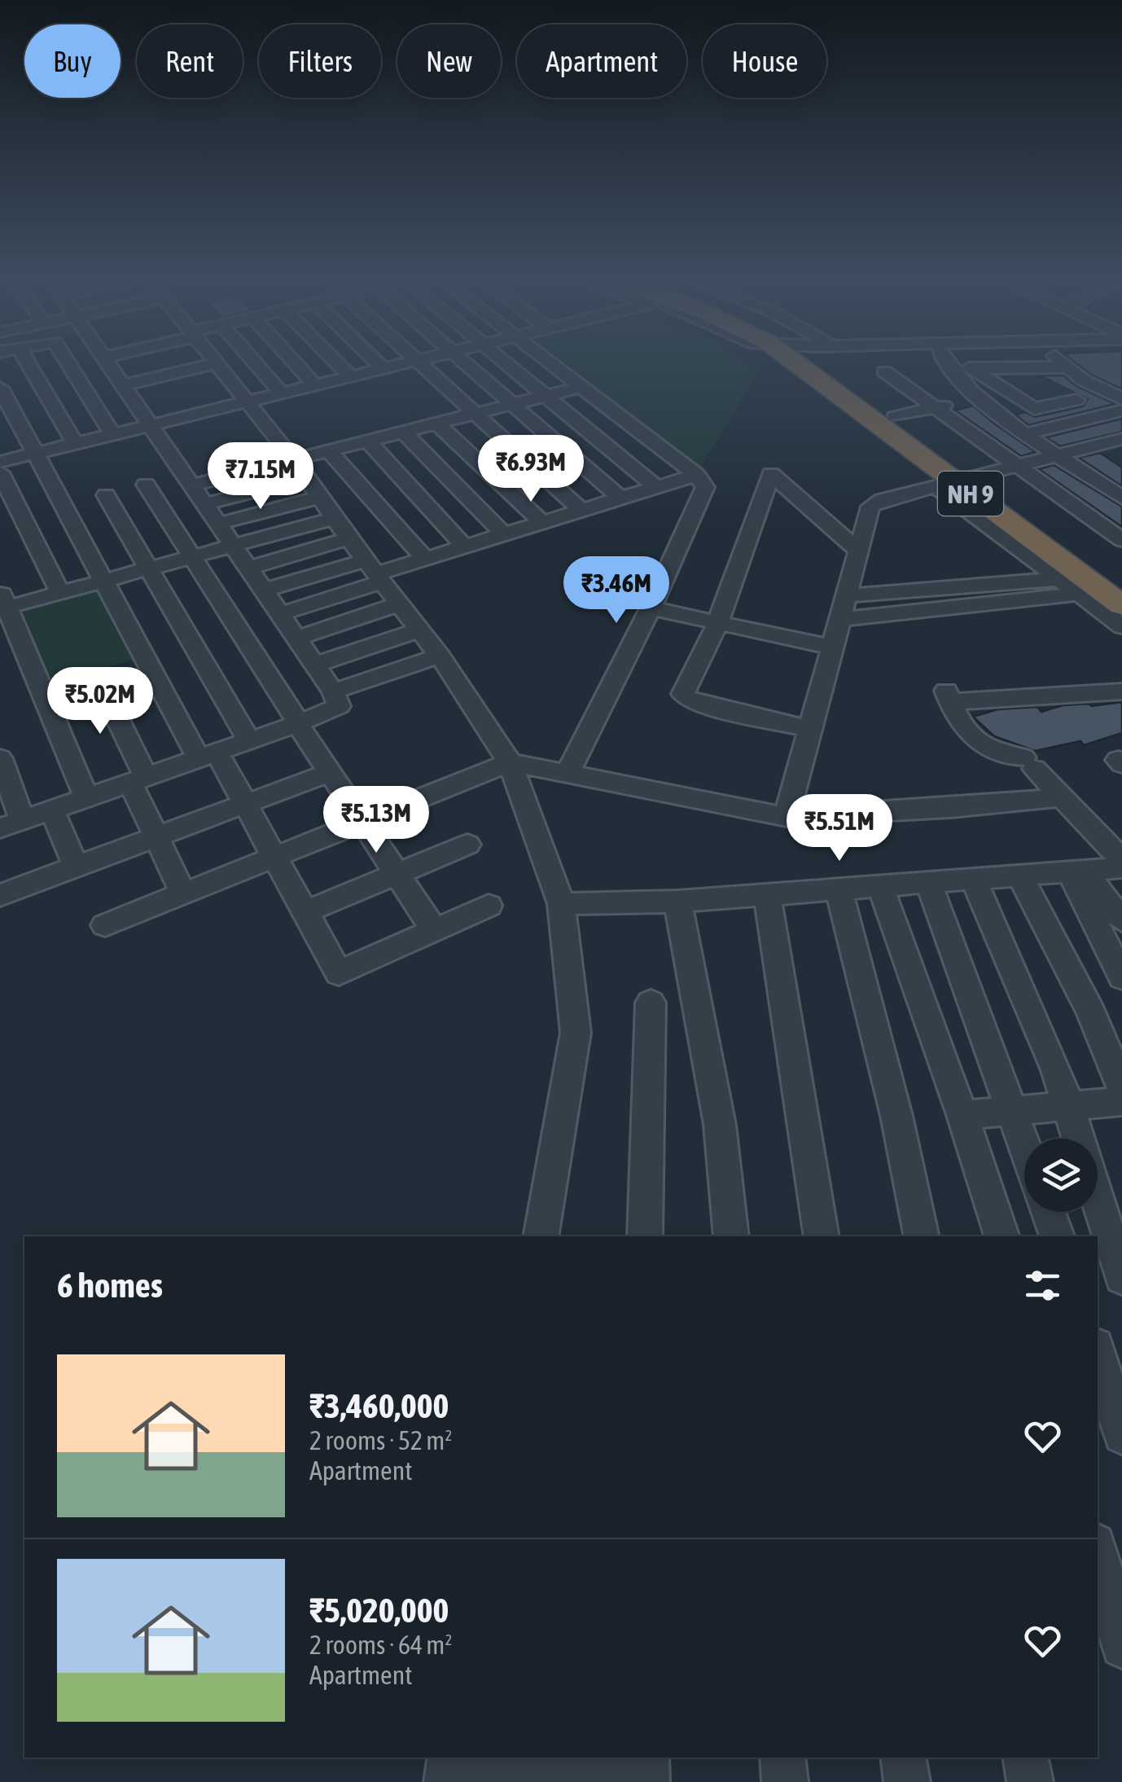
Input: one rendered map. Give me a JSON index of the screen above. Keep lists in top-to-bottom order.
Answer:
{
  "streets": {
    "highway": ["NH 9"]
  },
  "page": {
    "chip": [
      "Buy",
      "Rent",
      "Filters",
      "New",
      "Apartment",
      "House"
    ],
    "price": [
      "₹6.93M",
      "₹7.15M",
      "₹3.46M",
      "₹5.02M",
      "₹5.13M",
      "₹5.51M"
    ],
    "heading": "6 homes",
    "list": [
      {
        "name": "₹3,460,000",
        "note": "2 rooms · 52 m² · Apartment"
      },
      {
        "name": "₹5,020,000",
        "note": "2 rooms · 64 m² · Apartment"
      }
    ]
  }
}
